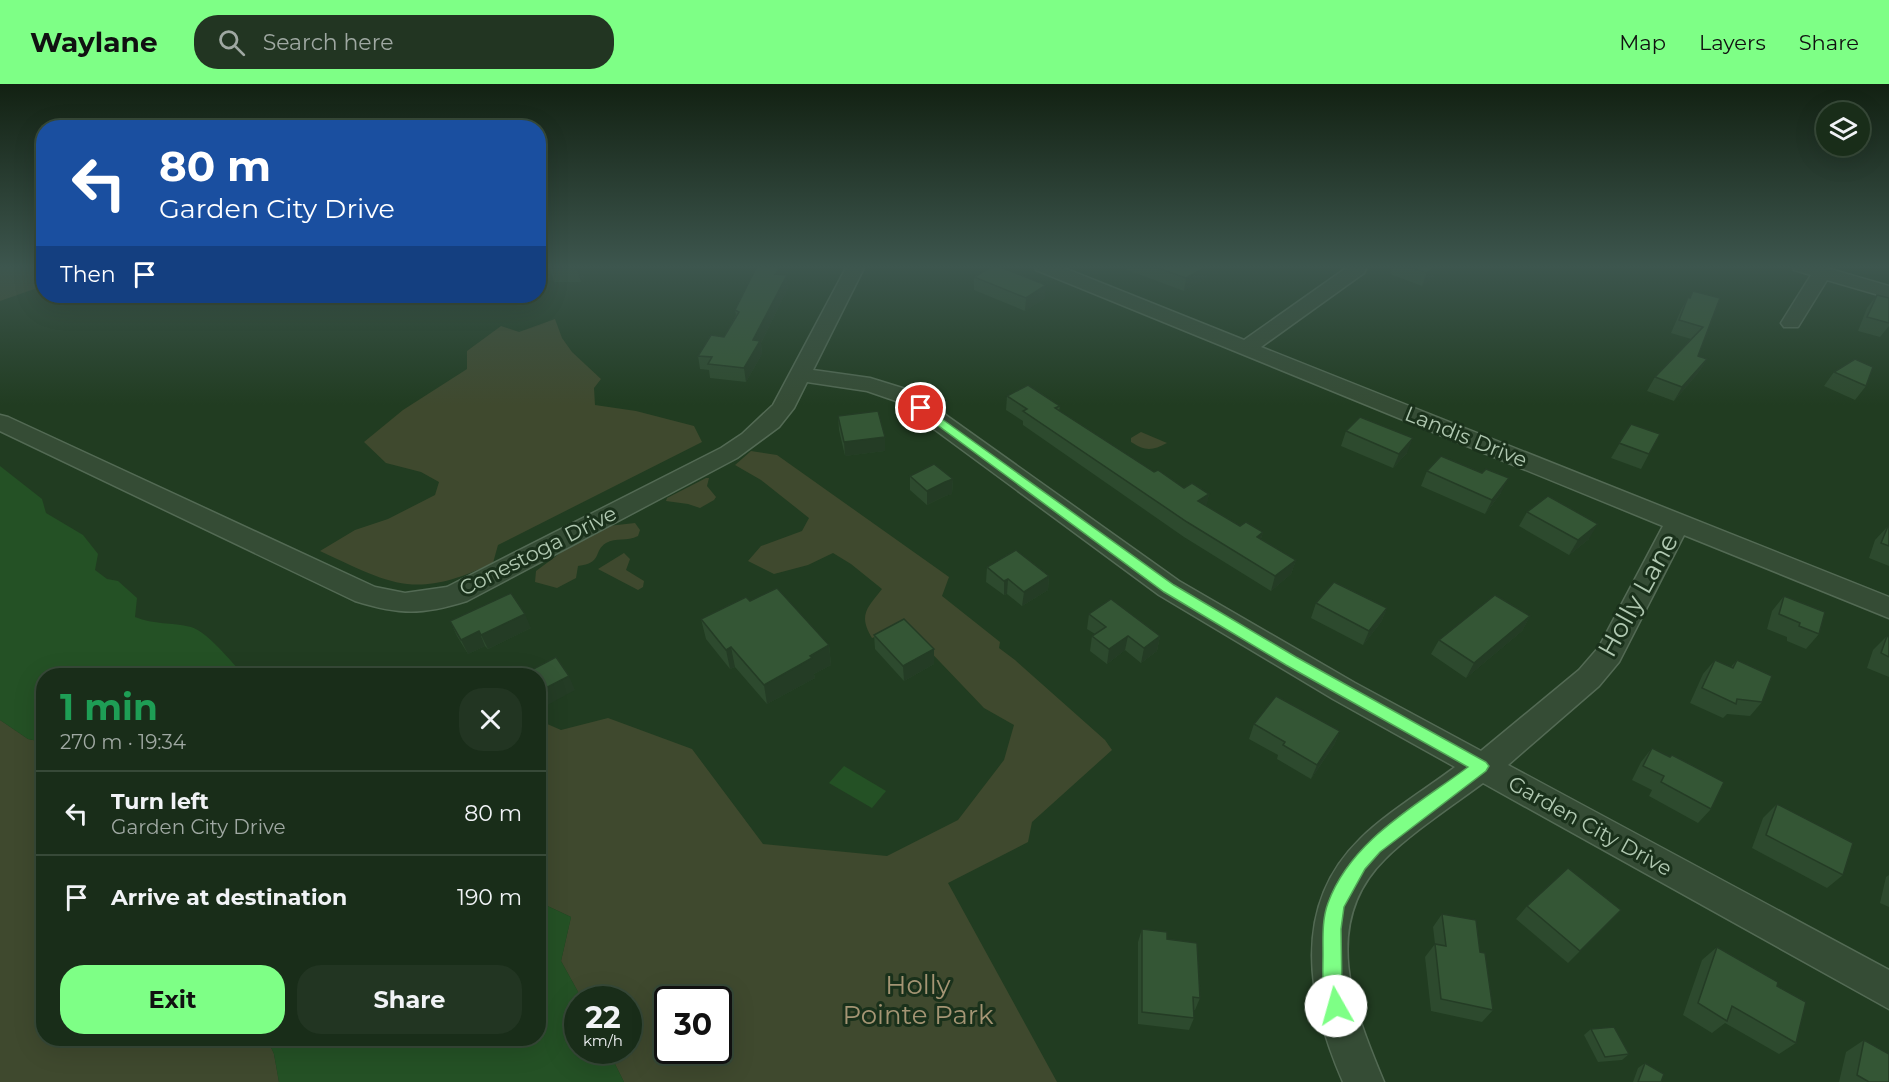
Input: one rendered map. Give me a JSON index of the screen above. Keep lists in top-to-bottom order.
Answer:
{
  "streets": {
    "street": [
      "Landis Drive",
      "Conestoga Drive",
      "Holly Lane",
      "Garden City Drive"
    ]
  },
  "crossings": [
    ["Landis Drive", "Holly Lane"],
    ["Conestoga Drive", "Garden City Drive"],
    ["Holly Lane", "Garden City Drive"]
  ],
  "parks": ["Holly Pointe Park"],
  "page": {
    "header": "Waylane",
    "search": "Search here",
    "nav": ["Map", "Layers", "Share"],
    "turn": ["80 m", "Garden City Drive"],
    "then": "Then",
    "heading": ["1 min", "270 m · 19:34"],
    "list": [
      {
        "name": "Turn left",
        "note": "Garden City Drive",
        "value": "80 m"
      },
      {
        "name": "Arrive at destination",
        "value": "190 m"
      }
    ],
    "buttons": ["Exit", "Share"],
    "speed": "22 km/h",
    "limit": "30"
  }
}
